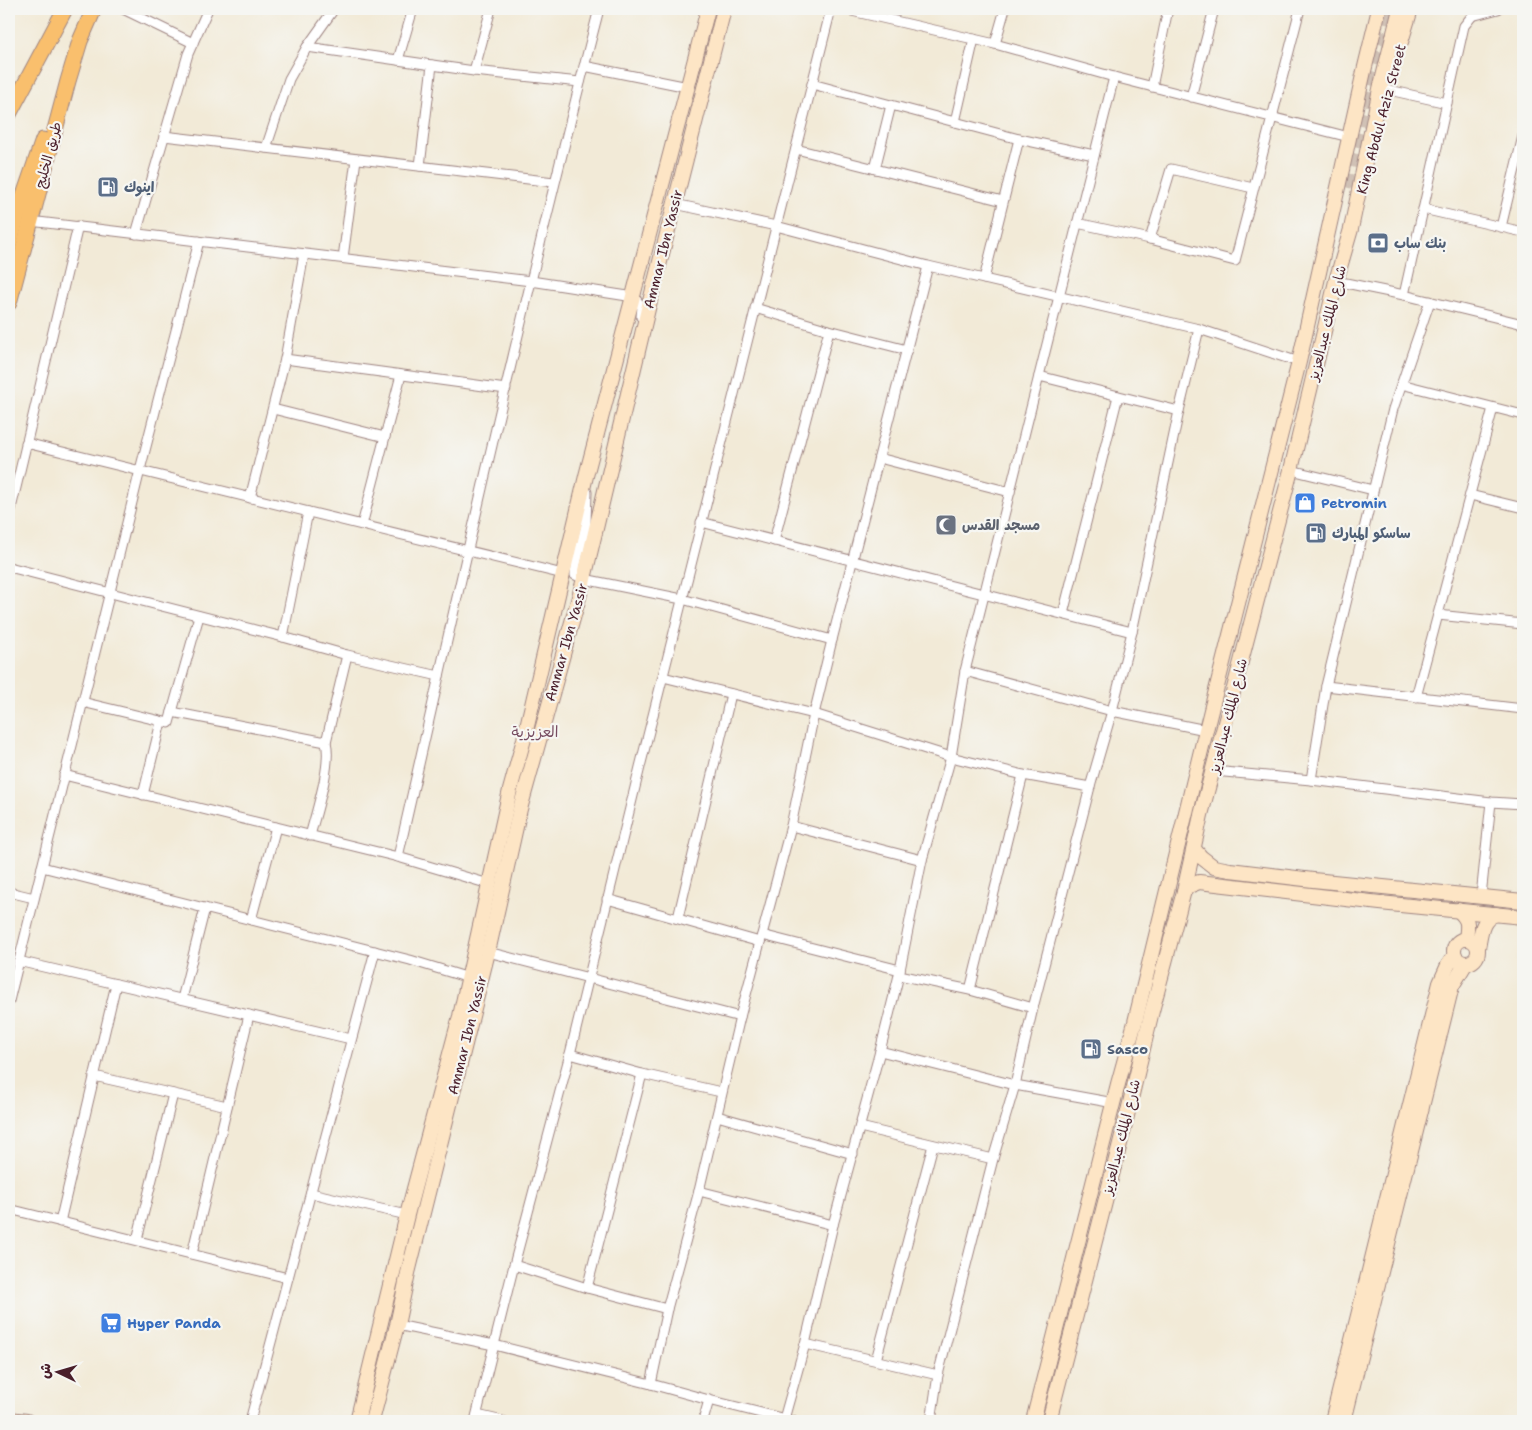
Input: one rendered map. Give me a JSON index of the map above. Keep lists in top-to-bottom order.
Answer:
{
  "streets": {
    "main road": ["طريق الخليج"],
    "street": ["King Abdul Aziz Street", "Ammar Ibn Yassir", "شارع الملك عبدالعزيز"]
  },
  "crossings": [
    ["King Abdul Aziz Street", "شارع الملك عبدالعزيز"]
  ],
  "districts": ["العزيزية"],
  "places": {
    "fuel station": ["اينوك", "ساسكو المبارك", "Sasco"],
    "bank": ["بنك ساب"],
    "shop": ["Petromin"],
    "mosque": ["مسجد القدس"],
    "supermarket": ["Hyper Panda"]
  },
  "north": "left"
}
